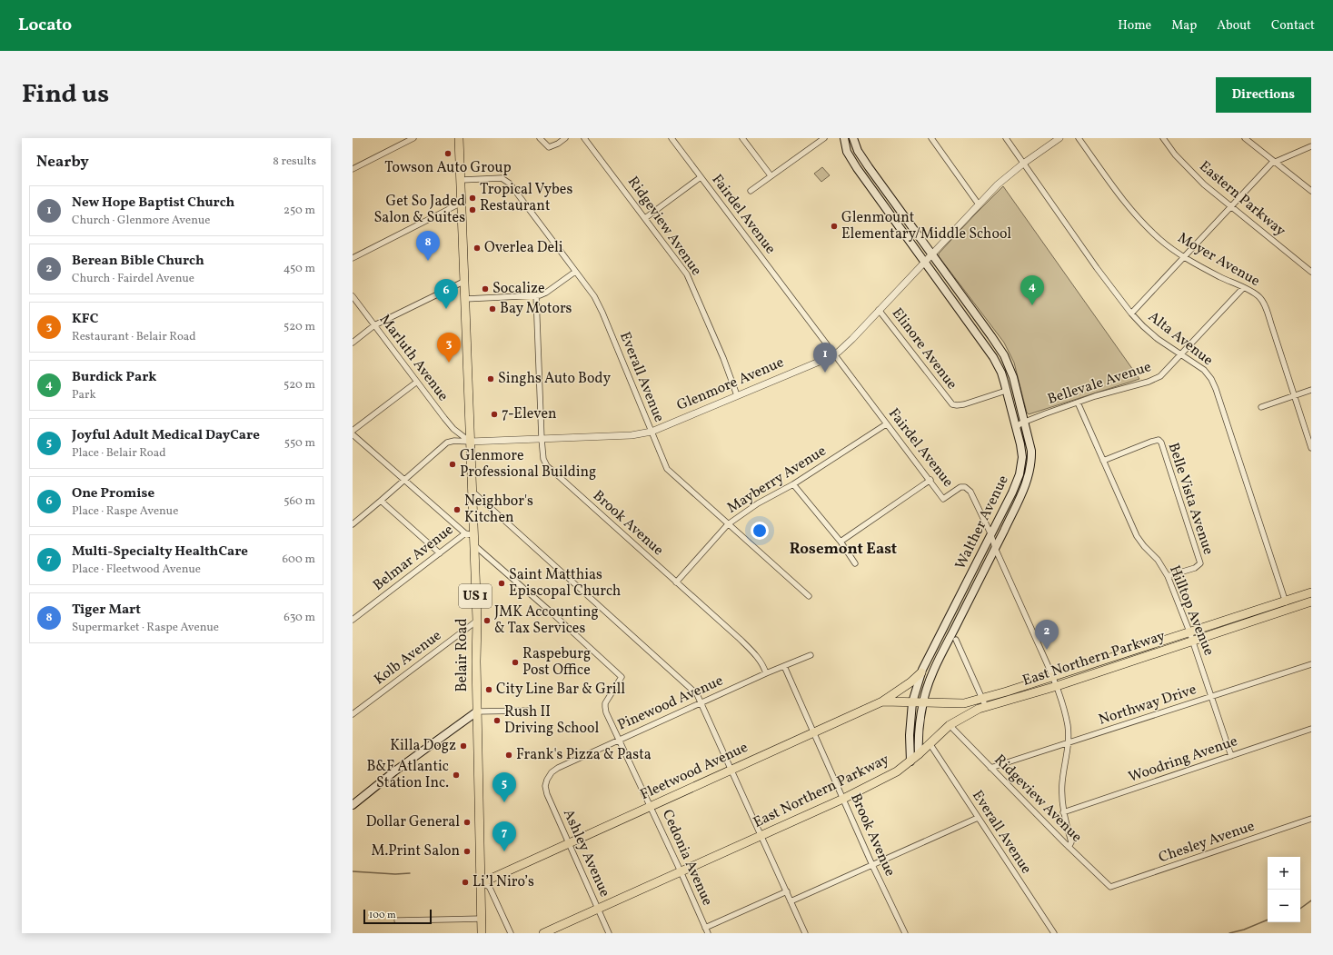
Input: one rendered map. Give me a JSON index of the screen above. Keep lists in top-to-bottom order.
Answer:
{
  "streets": {
    "main road": [
      "Walther Avenue",
      "US 1",
      "Belair Road",
      "East Northern Parkway",
      "Fleetwood Avenue"
    ],
    "street": [
      "Eastern Parkway",
      "Fairdel Avenue",
      "Ridgeview Avenue",
      "Moyer Avenue",
      "Alta Avenue",
      "Elinore Avenue",
      "Marluth Avenue",
      "Everall Avenue",
      "Bellevale Avenue",
      "Glenmore Avenue",
      "Mayberry Avenue",
      "Belle Vista Avenue",
      "Brook Avenue",
      "Belmar Avenue",
      "Hilltop Avenue",
      "Kolb Avenue",
      "Pinewood Avenue",
      "Northway Drive",
      "Woodring Avenue",
      "Chesley Avenue",
      "Ashley Avenue",
      "Cedonia Avenue"
    ]
  },
  "crossings": [
    ["Fairdel Avenue", "Ridgeview Avenue"],
    ["Fairdel Avenue", "Glenmore Avenue"],
    ["Fairdel Avenue", "Mayberry Avenue"],
    ["Fairdel Avenue", "Walther Avenue"],
    ["Fairdel Avenue", "East Northern Parkway"],
    ["Fairdel Avenue", "Northway Drive"],
    ["Fairdel Avenue", "Woodring Avenue"],
    ["Ridgeview Avenue", "Glenmore Avenue"],
    ["Ridgeview Avenue", "East Northern Parkway"],
    ["Ridgeview Avenue", "Northway Drive"],
    ["Ridgeview Avenue", "Chesley Avenue"],
    ["Moyer Avenue", "Bellevale Avenue"],
    ["Alta Avenue", "Bellevale Avenue"],
    ["Alta Avenue", "Glenmore Avenue"],
    ["Alta Avenue", "East Northern Parkway"],
    ["Elinore Avenue", "Glenmore Avenue"],
    ["Elinore Avenue", "Walther Avenue"],
    ["Marluth Avenue", "Glenmore Avenue"],
    ["Marluth Avenue", "Belair Road"],
    ["Everall Avenue", "Glenmore Avenue"],
    ["Everall Avenue", "Mayberry Avenue"],
    ["Everall Avenue", "Belair Road"],
    ["Everall Avenue", "East Northern Parkway"],
    ["Bellevale Avenue", "Walther Avenue"],
    ["Bellevale Avenue", "Hilltop Avenue"],
    ["Glenmore Avenue", "Walther Avenue"],
    ["Glenmore Avenue", "Brook Avenue"],
    ["Glenmore Avenue", "Belair Road"],
    ["Mayberry Avenue", "Brook Avenue"],
    ["Belle Vista Avenue", "Hilltop Avenue"],
    ["Walther Avenue", "East Northern Parkway"],
    ["Walther Avenue", "Fleetwood Avenue"],
    ["Brook Avenue", "East Northern Parkway"],
    ["Brook Avenue", "Pinewood Avenue"],
    ["Brook Avenue", "Fleetwood Avenue"],
    ["Belmar Avenue", "Belair Road"],
    ["Hilltop Avenue", "East Northern Parkway"],
    ["Hilltop Avenue", "Northway Drive"],
    ["Hilltop Avenue", "Woodring Avenue"],
    ["Belair Road", "Kolb Avenue"],
    ["Belair Road", "Fleetwood Avenue"],
    ["Belair Road", "Cedonia Avenue"],
    ["East Northern Parkway", "Fleetwood Avenue"],
    ["East Northern Parkway", "Ashley Avenue"],
    ["East Northern Parkway", "Cedonia Avenue"],
    ["Pinewood Avenue", "Ashley Avenue"],
    ["Pinewood Avenue", "Cedonia Avenue"],
    ["Fleetwood Avenue", "Ashley Avenue"],
    ["Fleetwood Avenue", "Cedonia Avenue"]
  ],
  "districts": ["Rosemont East"],
  "places": [
    "Towson Auto Group",
    "Tropical Vybes Restaurant",
    "Get So Jaded Salon & Suites",
    "Glenmount Elementary/Middle School",
    "Overlea Deli",
    "Socalize",
    "Bay Motors",
    "Singhs Auto Body",
    "7-Eleven",
    "Glenmore Professional Building",
    "Neighbor's Kitchen",
    "Saint Matthias Episcopal Church",
    "JMK Accounting & Tax Services",
    "Raspeburg Post Office",
    "City Line Bar & Grill",
    "Rush II Driving School",
    "Killa Dogz",
    "Frank's Pizza & Pasta",
    "B&F Atlantic Station Inc.",
    "Dollar General",
    "M.Print Salon",
    "Li’l Niro’s"
  ],
  "scale_bar": "100 m",
  "page": {
    "header": "Locato",
    "nav": [
      "Home",
      "Map",
      "About",
      "Contact"
    ],
    "title": "Find us",
    "buttons": "Directions",
    "heading": ["Nearby", "8 results"],
    "list": [
      {
        "mark": "1",
        "name": "New Hope Baptist Church",
        "note": "Church · Glenmore Avenue",
        "value": "250 m"
      },
      {
        "mark": "2",
        "name": "Berean Bible Church",
        "note": "Church · Fairdel Avenue",
        "value": "450 m"
      },
      {
        "mark": "3",
        "name": "KFC",
        "note": "Restaurant · Belair Road",
        "value": "520 m"
      },
      {
        "mark": "4",
        "name": "Burdick Park",
        "note": "Park",
        "value": "520 m"
      },
      {
        "mark": "5",
        "name": "Joyful Adult Medical DayCare",
        "note": "Place · Belair Road",
        "value": "550 m"
      },
      {
        "mark": "6",
        "name": "One Promise",
        "note": "Place · Raspe Avenue",
        "value": "560 m"
      },
      {
        "mark": "7",
        "name": "Multi-Specialty HealthCare",
        "note": "Place · Fleetwood Avenue",
        "value": "600 m"
      },
      {
        "mark": "8",
        "name": "Tiger Mart",
        "note": "Supermarket · Raspe Avenue",
        "value": "630 m"
      }
    ],
    "pins": [
      "8",
      "4",
      "6",
      "3",
      "1",
      "2",
      "5",
      "7"
    ],
    "map_buttons": ["+", "−"],
    "scale": "100 m"
  }
}
